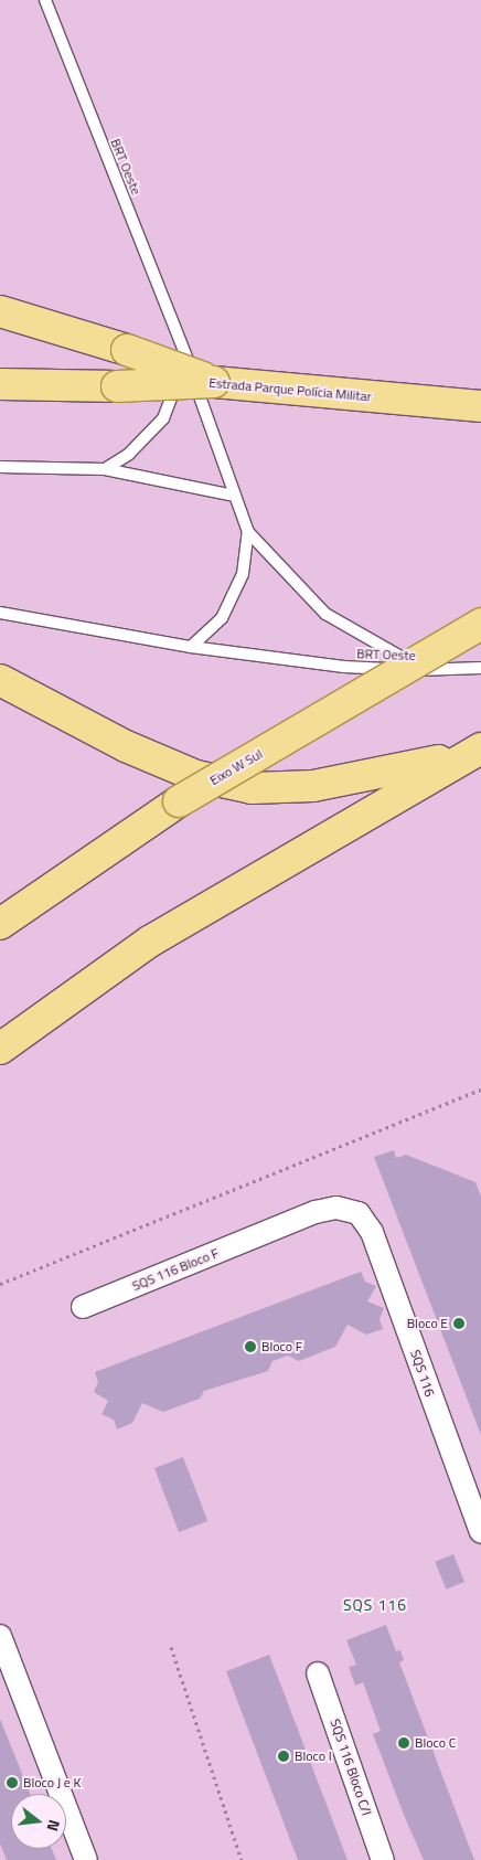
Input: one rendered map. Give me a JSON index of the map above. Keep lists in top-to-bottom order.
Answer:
{
  "streets": {
    "main road": ["Estrada Parque Polícia Militar", "Eixo W Sul"],
    "street": ["SQS 116 Bloco F", "SQS 116", "SQS 116 Bloco C/I"],
    "lane": ["BRT Oeste"]
  },
  "crossings": [
    ["SQS 116 Bloco F", "SQS 116"]
  ],
  "districts": ["SQS 116"],
  "places": [
    "Bloco E",
    "Bloco F",
    "Bloco C",
    "Bloco I",
    "Bloco J e K"
  ],
  "north": "right"
}
